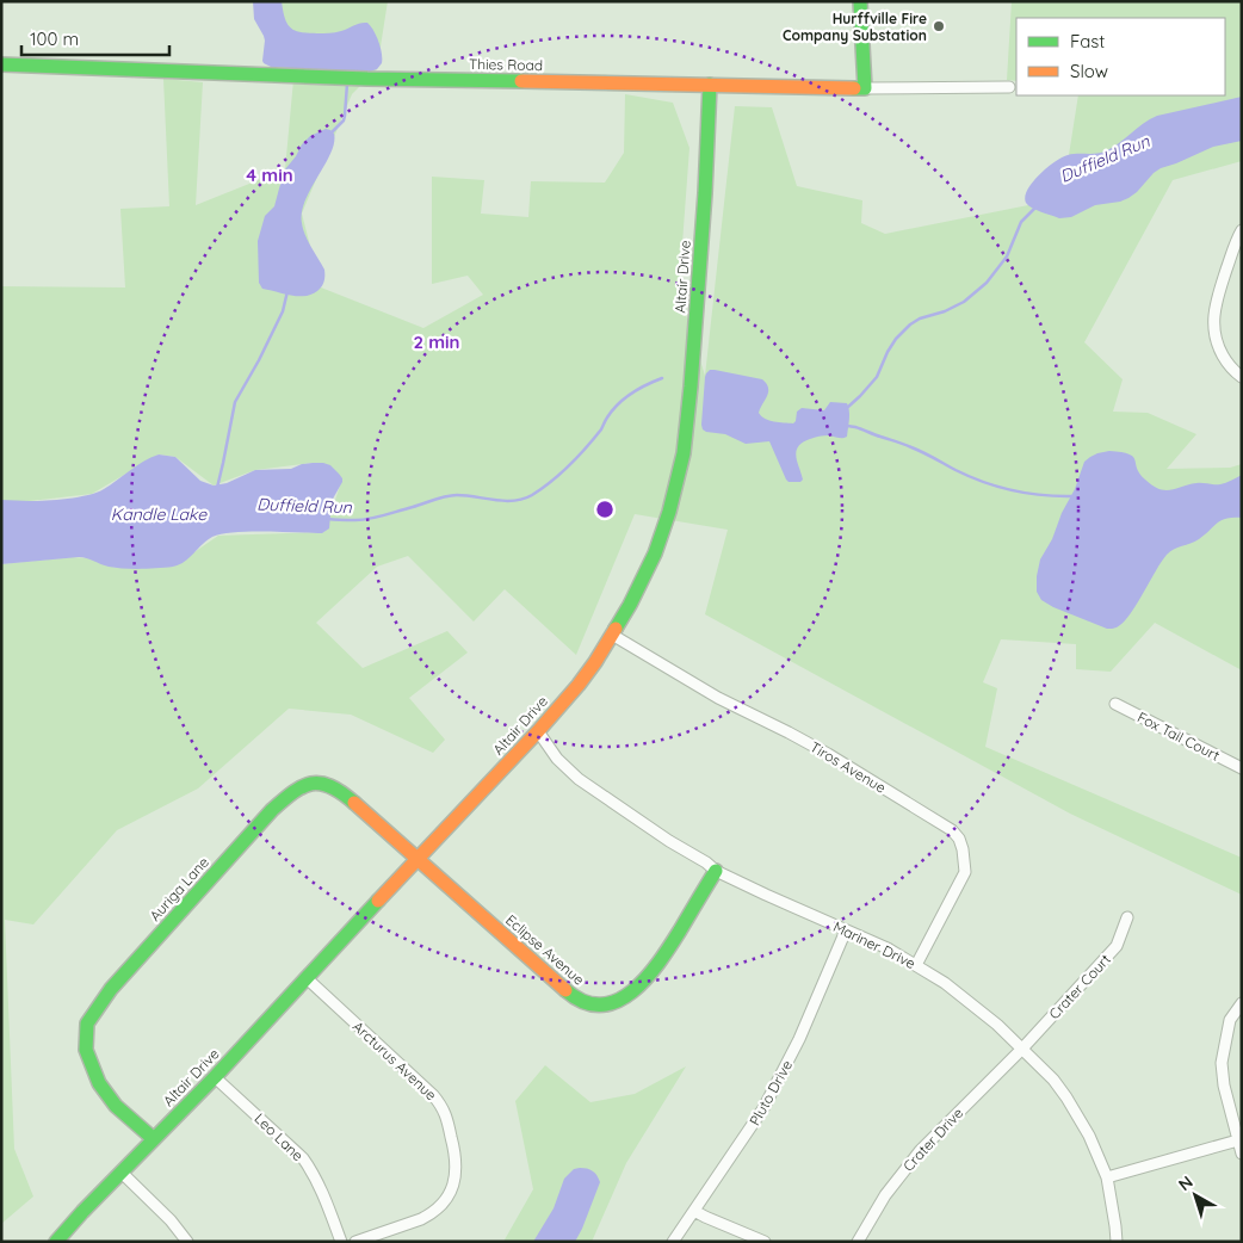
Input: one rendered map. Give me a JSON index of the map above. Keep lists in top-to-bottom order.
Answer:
{
  "streets": {
    "street": [
      "Thies Road",
      "Altair Drive",
      "Fox Tail Court",
      "Tiros Avenue",
      "Auriga Lane",
      "Mariner Drive",
      "Eclipse Avenue",
      "Crater Court",
      "Arcturus Avenue",
      "Pluto Drive",
      "Leo Lane",
      "Crater Drive"
    ]
  },
  "crossings": [
    ["Thies Road", "Altair Drive"],
    ["Altair Drive", "Tiros Avenue"],
    ["Altair Drive", "Auriga Lane"],
    ["Altair Drive", "Mariner Drive"],
    ["Altair Drive", "Eclipse Avenue"],
    ["Altair Drive", "Arcturus Avenue"],
    ["Altair Drive", "Leo Lane"],
    ["Tiros Avenue", "Mariner Drive"],
    ["Auriga Lane", "Eclipse Avenue"],
    ["Mariner Drive", "Eclipse Avenue"],
    ["Mariner Drive", "Crater Court"],
    ["Mariner Drive", "Pluto Drive"],
    ["Mariner Drive", "Crater Drive"],
    ["Crater Court", "Crater Drive"]
  ],
  "water": ["Duffield Run", "Kandle Lake"],
  "places": ["Hurffville Fire Company Substation"],
  "legend": ["Fast", "Slow"],
  "scale_bar": "100 m",
  "north": "top left",
  "rings": ["4 min", "2 min"]
}
